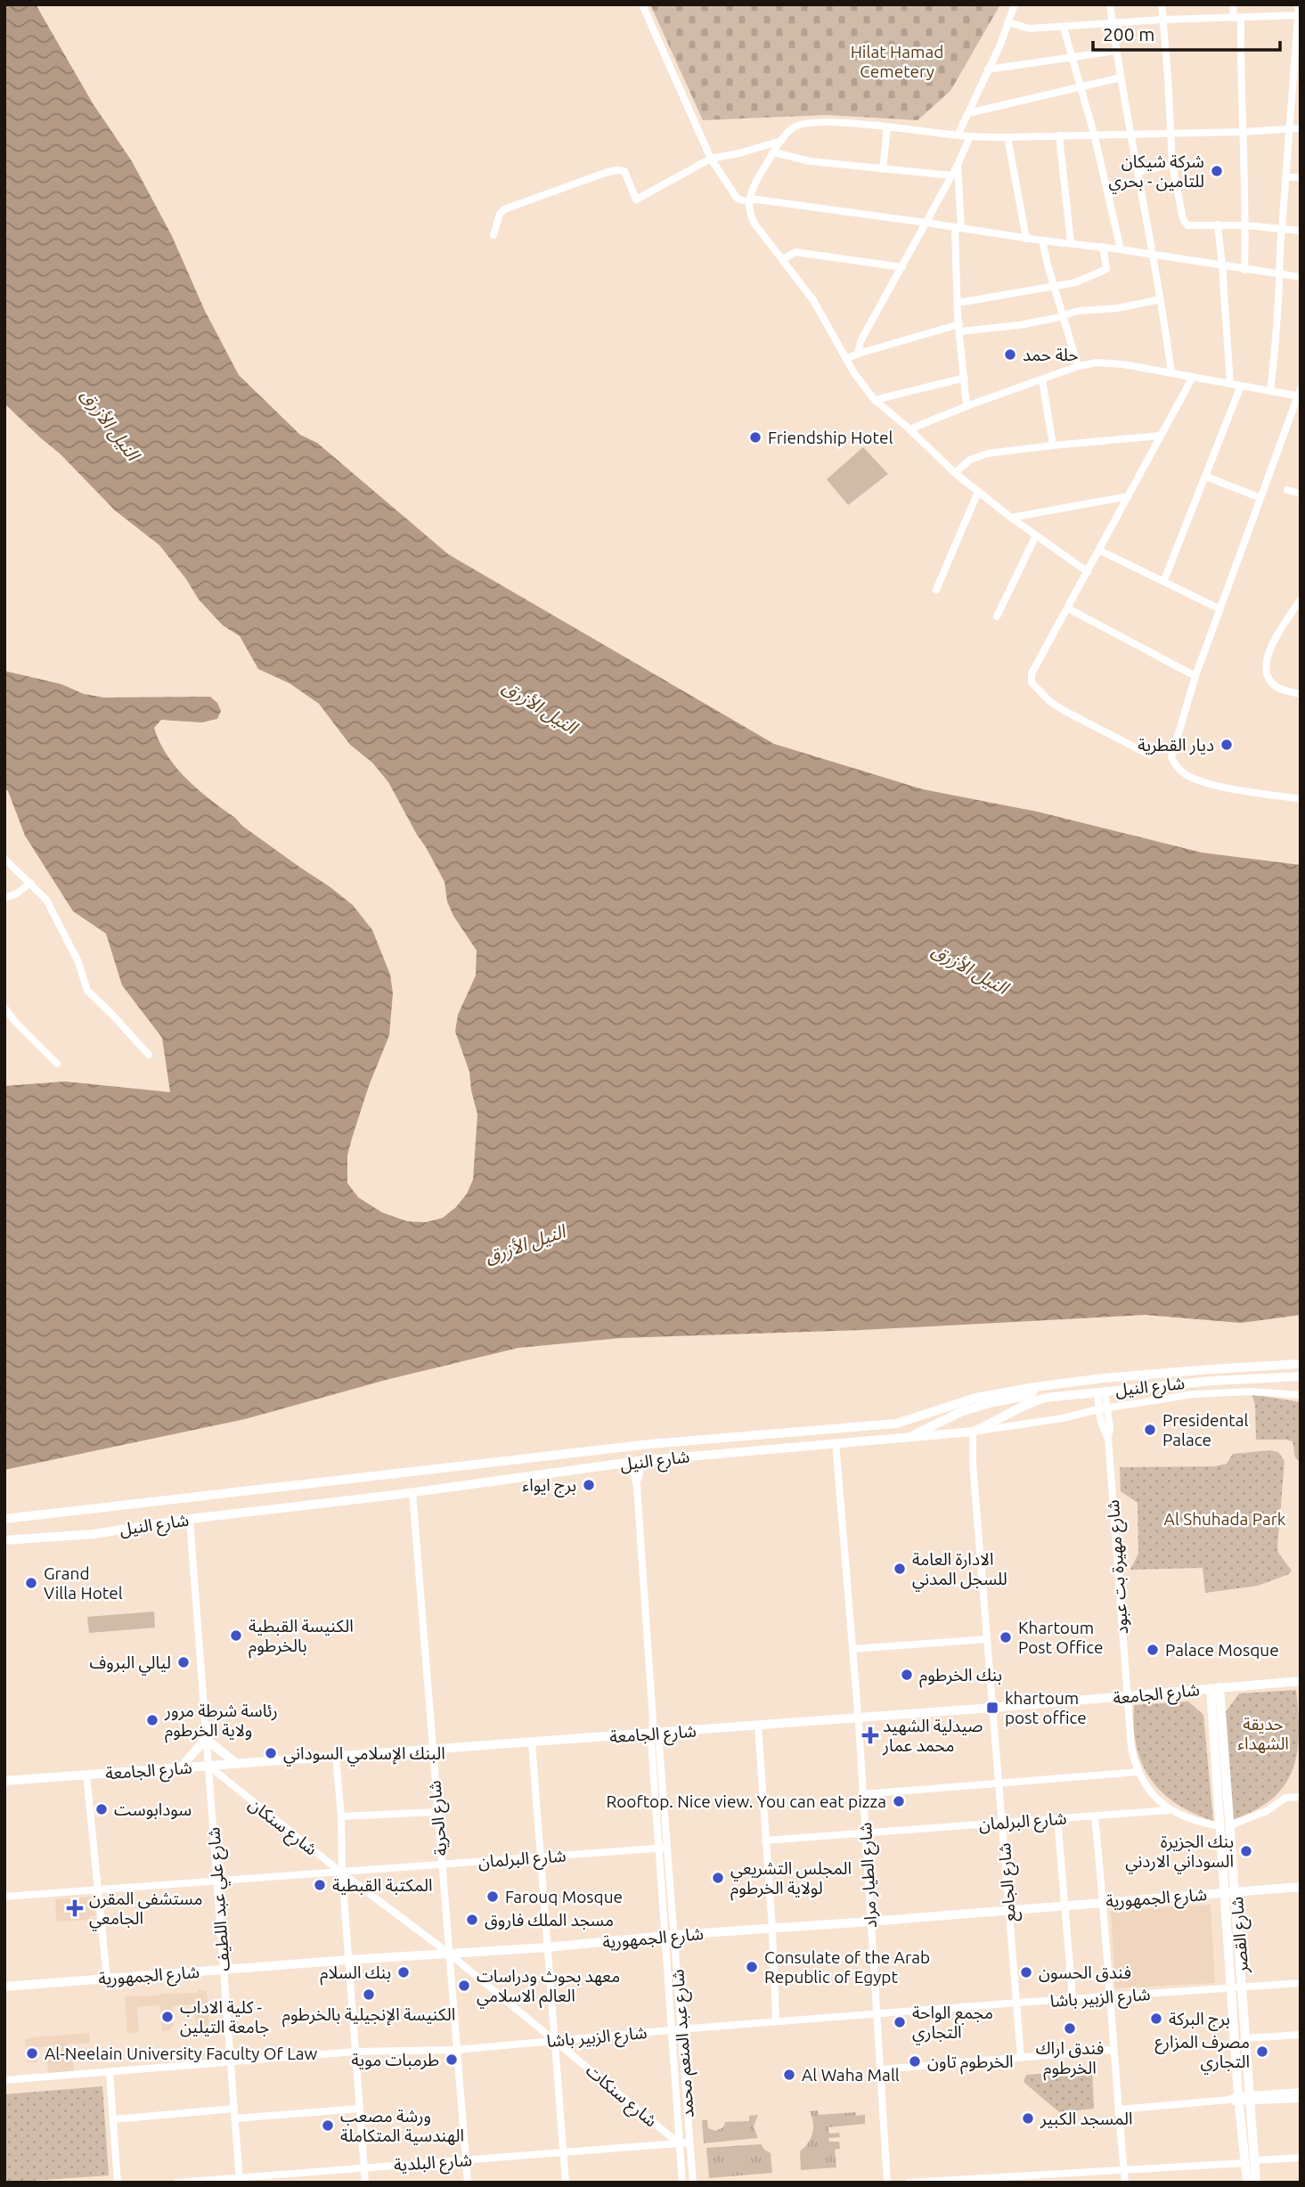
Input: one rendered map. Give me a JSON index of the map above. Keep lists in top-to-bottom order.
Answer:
{
  "streets": {
    "main road": [
      "شارع النيل",
      "شارع الجامعة",
      "شارع الجمهورية",
      "شارع القصر"
    ],
    "street": [
      "شارع مهيرة بت عبود",
      "شارع الحرية",
      "شارع البرلمان",
      "شارع سنكان",
      "شارع الطيار مراد",
      "شارع الجامع",
      "شارع علي عبد اللطيف",
      "شارع الزبير باشا",
      "شارع عبد المنعم محمد",
      "شارع سنكات",
      "شارع البلدية"
    ]
  },
  "crossings": [
    ["شارع النيل", "شارع الحرية"],
    ["شارع النيل", "شارع الطيار مراد"],
    ["شارع النيل", "شارع الجامع"],
    ["شارع النيل", "شارع علي عبد اللطيف"],
    ["شارع النيل", "شارع عبد المنعم محمد"],
    ["شارع مهيرة بت عبود", "شارع الجامعة"],
    ["شارع الجامعة", "شارع الحرية"],
    ["شارع الجامعة", "شارع سنكان"],
    ["شارع الجامعة", "شارع الطيار مراد"],
    ["شارع الجامعة", "شارع الجامع"],
    ["شارع الجامعة", "شارع علي عبد اللطيف"],
    ["شارع الجامعة", "شارع القصر"],
    ["شارع الجامعة", "شارع عبد المنعم محمد"],
    ["شارع الحرية", "شارع البرلمان"],
    ["شارع الحرية", "شارع سنكان"],
    ["شارع الحرية", "شارع الجمهورية"],
    ["شارع الحرية", "شارع الزبير باشا"],
    ["شارع الحرية", "شارع سنكات"],
    ["شارع الحرية", "شارع البلدية"],
    ["شارع البرلمان", "شارع سنكان"],
    ["شارع البرلمان", "شارع الطيار مراد"],
    ["شارع البرلمان", "شارع الجامع"],
    ["شارع البرلمان", "شارع علي عبد اللطيف"],
    ["شارع البرلمان", "شارع عبد المنعم محمد"],
    ["شارع سنكان", "شارع الجمهورية"],
    ["شارع سنكان", "شارع علي عبد اللطيف"],
    ["شارع سنكان", "شارع سنكات"],
    ["شارع الطيار مراد", "شارع الجمهورية"],
    ["شارع الطيار مراد", "شارع الزبير باشا"],
    ["شارع الجامع", "شارع الجمهورية"],
    ["شارع الجامع", "شارع الزبير باشا"],
    ["شارع الجمهورية", "شارع علي عبد اللطيف"],
    ["شارع الجمهورية", "شارع القصر"],
    ["شارع الجمهورية", "شارع عبد المنعم محمد"],
    ["شارع الجمهورية", "شارع سنكات"],
    ["شارع علي عبد اللطيف", "شارع الزبير باشا"],
    ["شارع علي عبد اللطيف", "شارع البلدية"],
    ["شارع القصر", "شارع الزبير باشا"],
    ["شارع الزبير باشا", "شارع عبد المنعم محمد"],
    ["شارع الزبير باشا", "شارع سنكات"],
    ["شارع عبد المنعم محمد", "شارع سنكات"],
    ["شارع عبد المنعم محمد", "شارع البلدية"],
    ["شارع سنكات", "شارع البلدية"]
  ],
  "water": ["النيل الأزرق"],
  "parks": ["Hilat Hamad Cemetery", "Al Shuhada Park", "حديقة الشهداء"],
  "places": {
    "other": [
      "شركة شيكان للتامين - بحري",
      "حلة حمد",
      "Friendship Hotel",
      "ديار القطرية",
      "Presidental Palace",
      "برج ايواء",
      "الادارة العامة للسجل المدني",
      "Grand Villa Hotel",
      "الكنيسة القبطية بالخرطوم",
      "Khartoum Post Office",
      "Palace Mosque",
      "ليالي البروف",
      "بنك الخرطوم",
      "رئاسة شرطة مرور ولاية الخرطوم",
      "البنك الإسلامي السوداني",
      "Rooftop. Nice view. You can eat pizza",
      "سودابوست",
      "بنك الجزيرة السوداني الاردني",
      "المجلس التشريعي لولاية الخرطوم",
      "المكتبة القبطية",
      "Farouq Mosque",
      "مسجد الملك فاروق",
      "Consulate of the Arab Republic of Egypt",
      "بنك السلام",
      "فندق الحسون",
      "معهد بحوث ودراسات العالم الاسلامي",
      "الكنيسة الإنجيلية بالخرطوم",
      "كلية الاداب - جامعة التيلين",
      "برج البركة",
      "مجمع الواحة التجاري",
      "فندق اراك الخرطوم",
      "مصرف المزارع التجاري",
      "Al-Neelain University Faculty Of Law",
      "طرمبات موية",
      "الخرطوم تاون",
      "Al Waha Mall",
      "المسجد الكبير",
      "ورشة مصعب الهندسية المتكاملة"
    ],
    "transit": ["khartoum post office"],
    "health": ["صيدلية الشهيد محمد عمار", "مستشفى المقرن الجامعي"]
  },
  "scale_bar": "200 m"
}
